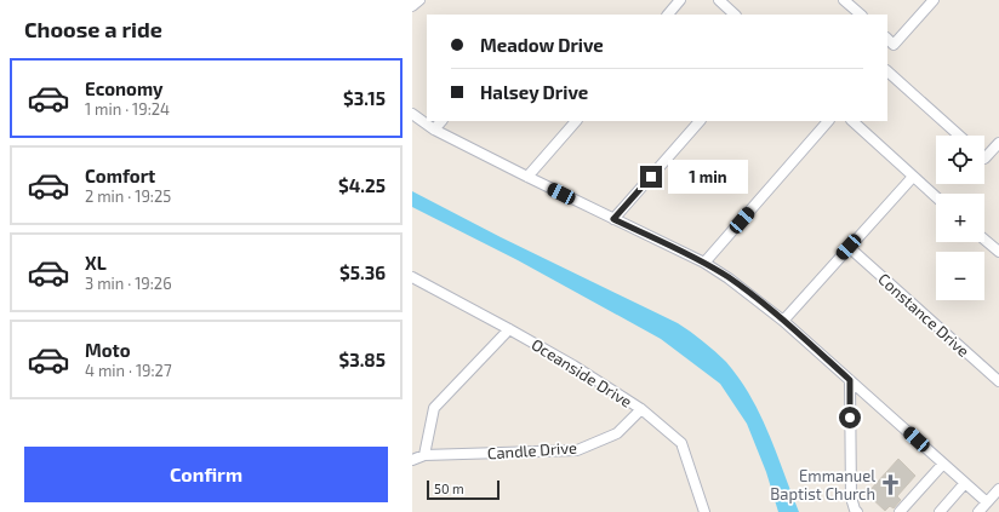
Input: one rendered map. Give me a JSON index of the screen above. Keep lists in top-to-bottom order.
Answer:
{
  "streets": {
    "street": ["Constance Drive", "Oceanside Drive", "Candle Drive"]
  },
  "crossings": [
    ["Oceanside Drive", "Candle Drive"]
  ],
  "places": {
    "church": ["Emmanuel Baptist Church"]
  },
  "scale_bar": "50 m",
  "page": {
    "heading": "Choose a ride",
    "banner": ["Meadow Drive", "Halsey Drive"],
    "list": [
      {
        "name": "Economy",
        "note": "1 min · 19:24",
        "value": "$3.15"
      },
      {
        "name": "Comfort",
        "note": "2 min · 19:25",
        "value": "$4.25"
      },
      {
        "name": "XL",
        "note": "3 min · 19:26",
        "value": "$5.36"
      },
      {
        "name": "Moto",
        "note": "4 min · 19:27",
        "value": "$3.85"
      }
    ],
    "map_buttons": ["+", "−"],
    "bubble": "1 min",
    "buttons": "Confirm",
    "scale": "50 m"
  }
}
